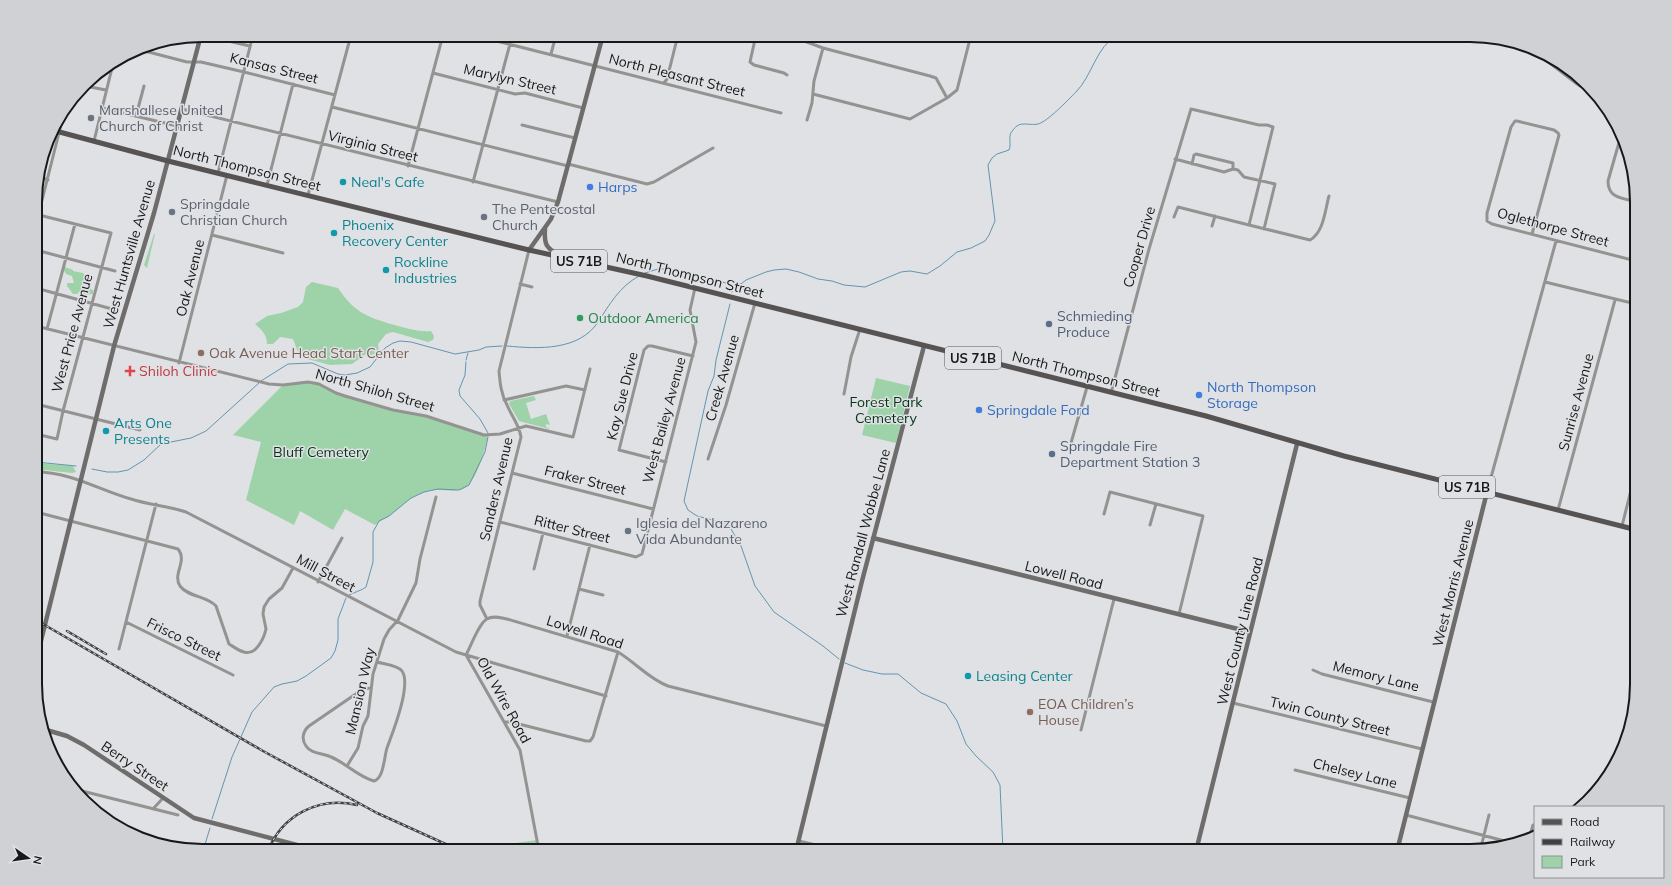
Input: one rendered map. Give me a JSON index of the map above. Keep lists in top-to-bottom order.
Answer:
{
  "streets": {
    "main road": ["North Thompson Street", "US 71B"],
    "street": [
      "Kansas Street",
      "North Pleasant Street",
      "Marylyn Street",
      "Virginia Street",
      "Oglethorpe Street",
      "Cooper Drive",
      "West Huntsville Avenue",
      "Oak Avenue",
      "West Price Avenue",
      "Creek Avenue",
      "North Shiloh Street",
      "Kay Sue Drive",
      "Sunrise Avenue",
      "West Bailey Avenue",
      "Fraker Street",
      "Sanders Avenue",
      "Ritter Street",
      "West Randall Wobbe Lane",
      "Mill Street",
      "Lowell Road",
      "West Morris Avenue",
      "West County Line Road",
      "Frisco Street",
      "Memory Lane",
      "Mansion Way",
      "Old Wire Road",
      "Twin County Street",
      "Berry Street",
      "Chelsey Lane"
    ]
  },
  "crossings": [
    ["Kansas Street", "West Huntsville Avenue"],
    ["Virginia Street", "West Huntsville Avenue"],
    ["North Thompson Street", "Cooper Drive"],
    ["North Thompson Street", "West Huntsville Avenue"],
    ["North Thompson Street", "US 71B"],
    ["North Thompson Street", "Oak Avenue"],
    ["North Thompson Street", "Creek Avenue"],
    ["North Thompson Street", "West Bailey Avenue"],
    ["North Thompson Street", "Sanders Avenue"],
    ["North Thompson Street", "West Randall Wobbe Lane"],
    ["North Thompson Street", "West County Line Road"],
    ["Oglethorpe Street", "West Morris Avenue"],
    ["West Huntsville Avenue", "North Shiloh Street"],
    ["West Huntsville Avenue", "Mill Street"],
    ["US 71B", "Sunrise Avenue"],
    ["US 71B", "West Morris Avenue"],
    ["US 71B", "West County Line Road"],
    ["Oak Avenue", "North Shiloh Street"],
    ["West Price Avenue", "North Shiloh Street"],
    ["North Shiloh Street", "Sanders Avenue"],
    ["Kay Sue Drive", "West Bailey Avenue"],
    ["West Bailey Avenue", "Fraker Street"],
    ["West Bailey Avenue", "Ritter Street"],
    ["Fraker Street", "Sanders Avenue"],
    ["Sanders Avenue", "Ritter Street"],
    ["Sanders Avenue", "Lowell Road"],
    ["West Randall Wobbe Lane", "Lowell Road"],
    ["Mill Street", "Mansion Way"],
    ["Mill Street", "Old Wire Road"],
    ["Lowell Road", "West County Line Road"],
    ["West Morris Avenue", "Memory Lane"],
    ["West Morris Avenue", "Twin County Street"],
    ["West Morris Avenue", "Chelsey Lane"],
    ["West County Line Road", "Twin County Street"]
  ],
  "parks": ["Forest Park Cemetery", "Bluff Cemetery"],
  "places": {
    "other": [
      "Marshallese United Church of Christ",
      "Neal's Cafe",
      "Harps",
      "Springdale Christian Church",
      "The Pentecostal Church",
      "Phoenix Recovery Center",
      "Rockline Industries",
      "Outdoor America",
      "Schmieding Produce",
      "Oak Avenue Head Start Center",
      "North Thompson Storage",
      "Springdale Ford",
      "Arts One Presents",
      "Springdale Fire Department Station 3",
      "Iglesia del Nazareno Vida Abundante",
      "Leasing Center",
      "EOA Children’s House"
    ],
    "health": ["Shiloh Clinic"]
  },
  "legend": ["Road", "Railway", "Park"],
  "north": "right"
}
